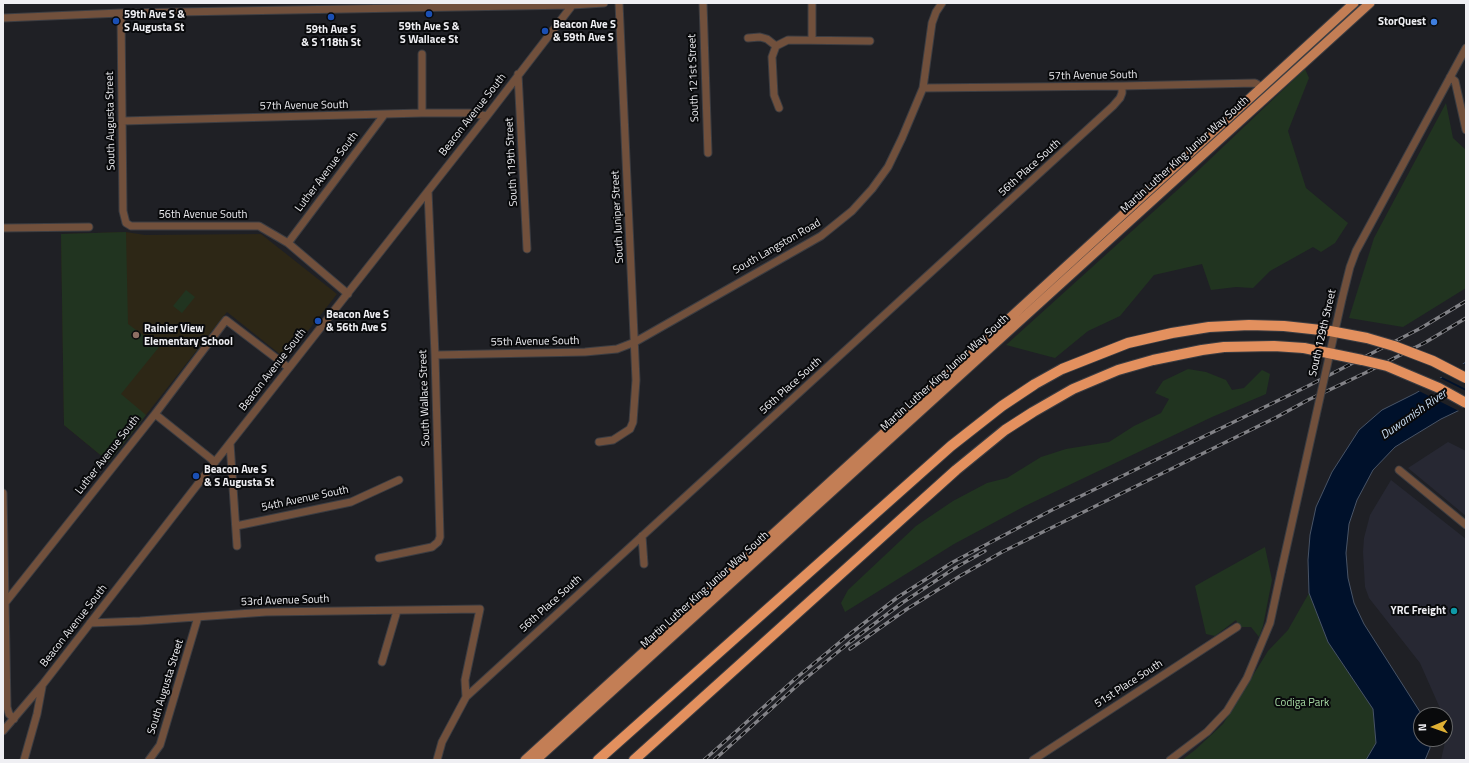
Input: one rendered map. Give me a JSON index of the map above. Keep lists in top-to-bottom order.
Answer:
{
  "streets": {
    "main road": ["Martin Luther King Junior Way South"],
    "street": [
      "57th Avenue South",
      "South 121st Street",
      "Beacon Avenue South",
      "South Augusta Street",
      "South 119th Street",
      "56th Place South",
      "Luther Avenue South",
      "56th Avenue South",
      "South Juniper Street",
      "South Langston Road",
      "South 129th Street",
      "55th Avenue South",
      "South Wallace Street",
      "54th Avenue South",
      "53rd Avenue South",
      "51st Place South"
    ]
  },
  "crossings": [
    ["57th Avenue South", "Beacon Avenue South"],
    ["57th Avenue South", "South Augusta Street"],
    ["57th Avenue South", "Martin Luther King Junior Way South"],
    ["57th Avenue South", "56th Place South"],
    ["57th Avenue South", "Luther Avenue South"],
    ["57th Avenue South", "South Langston Road"],
    ["Beacon Avenue South", "South 119th Street"],
    ["Beacon Avenue South", "Luther Avenue South"],
    ["Beacon Avenue South", "56th Avenue South"],
    ["Beacon Avenue South", "South Wallace Street"],
    ["Beacon Avenue South", "53rd Avenue South"],
    ["South Augusta Street", "56th Avenue South"],
    ["South Augusta Street", "53rd Avenue South"],
    ["56th Place South", "53rd Avenue South"],
    ["Luther Avenue South", "56th Avenue South"],
    ["South Juniper Street", "South Langston Road"],
    ["South Juniper Street", "55th Avenue South"],
    ["South Langston Road", "55th Avenue South"],
    ["55th Avenue South", "South Wallace Street"]
  ],
  "water": ["Duwamish River"],
  "parks": ["Codiga Park"],
  "places": [
    "59th Ave S & S Wallace St",
    "59th Ave S & S 118th St",
    "59th Ave S & S Augusta St",
    "StorQuest",
    "Beacon Ave S & 59th Ave S",
    "Beacon Ave S & 56th Ave S",
    "Rainier View Elementary School",
    "Beacon Ave S & S Augusta St",
    "YRC Freight"
  ],
  "north": "left"
}
